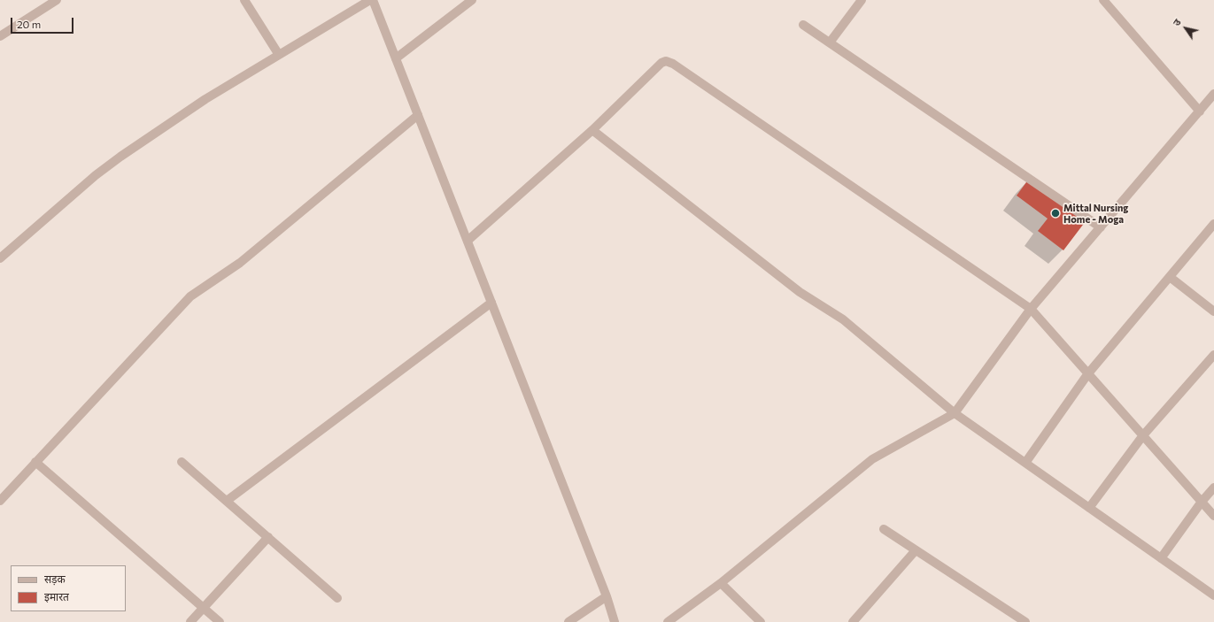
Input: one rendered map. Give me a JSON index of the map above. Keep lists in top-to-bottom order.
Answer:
{
  "places": ["Mittal Nursing Home - Moga"],
  "legend": ["सड़क", "इमारत"],
  "scale_bar": "20 m",
  "north": "top left"
}
